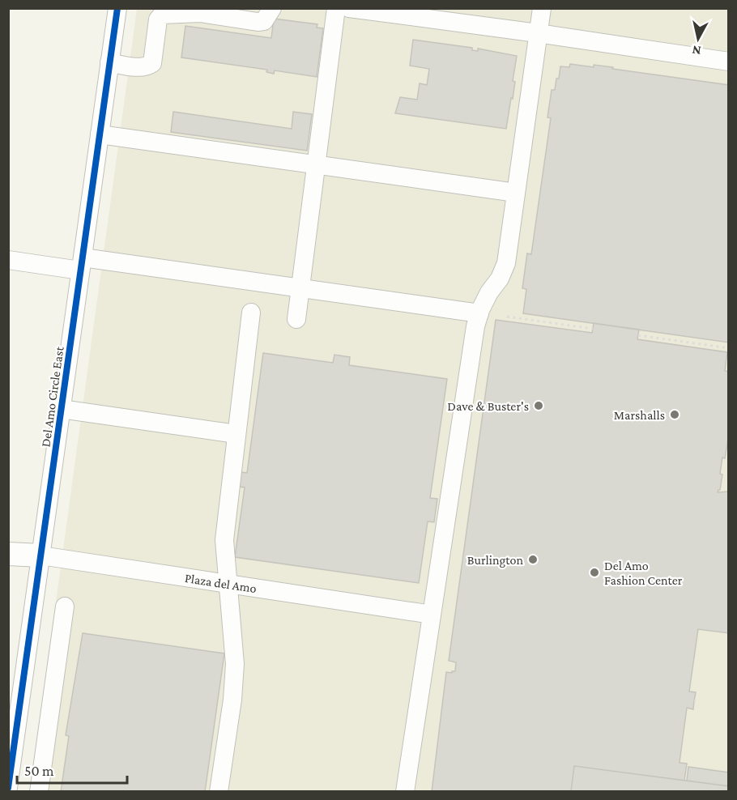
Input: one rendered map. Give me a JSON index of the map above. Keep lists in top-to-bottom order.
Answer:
{
  "streets": {
    "main road": ["Plaza del Amo"],
    "street": ["Del Amo Circle East"]
  },
  "crossings": [
    ["Del Amo Circle East", "Plaza del Amo"]
  ],
  "places": [
    "Dave & Buster's",
    "Marshalls",
    "Burlington",
    "Del Amo Fashion Center"
  ],
  "scale_bar": "50 m",
  "north": "bottom"
}
